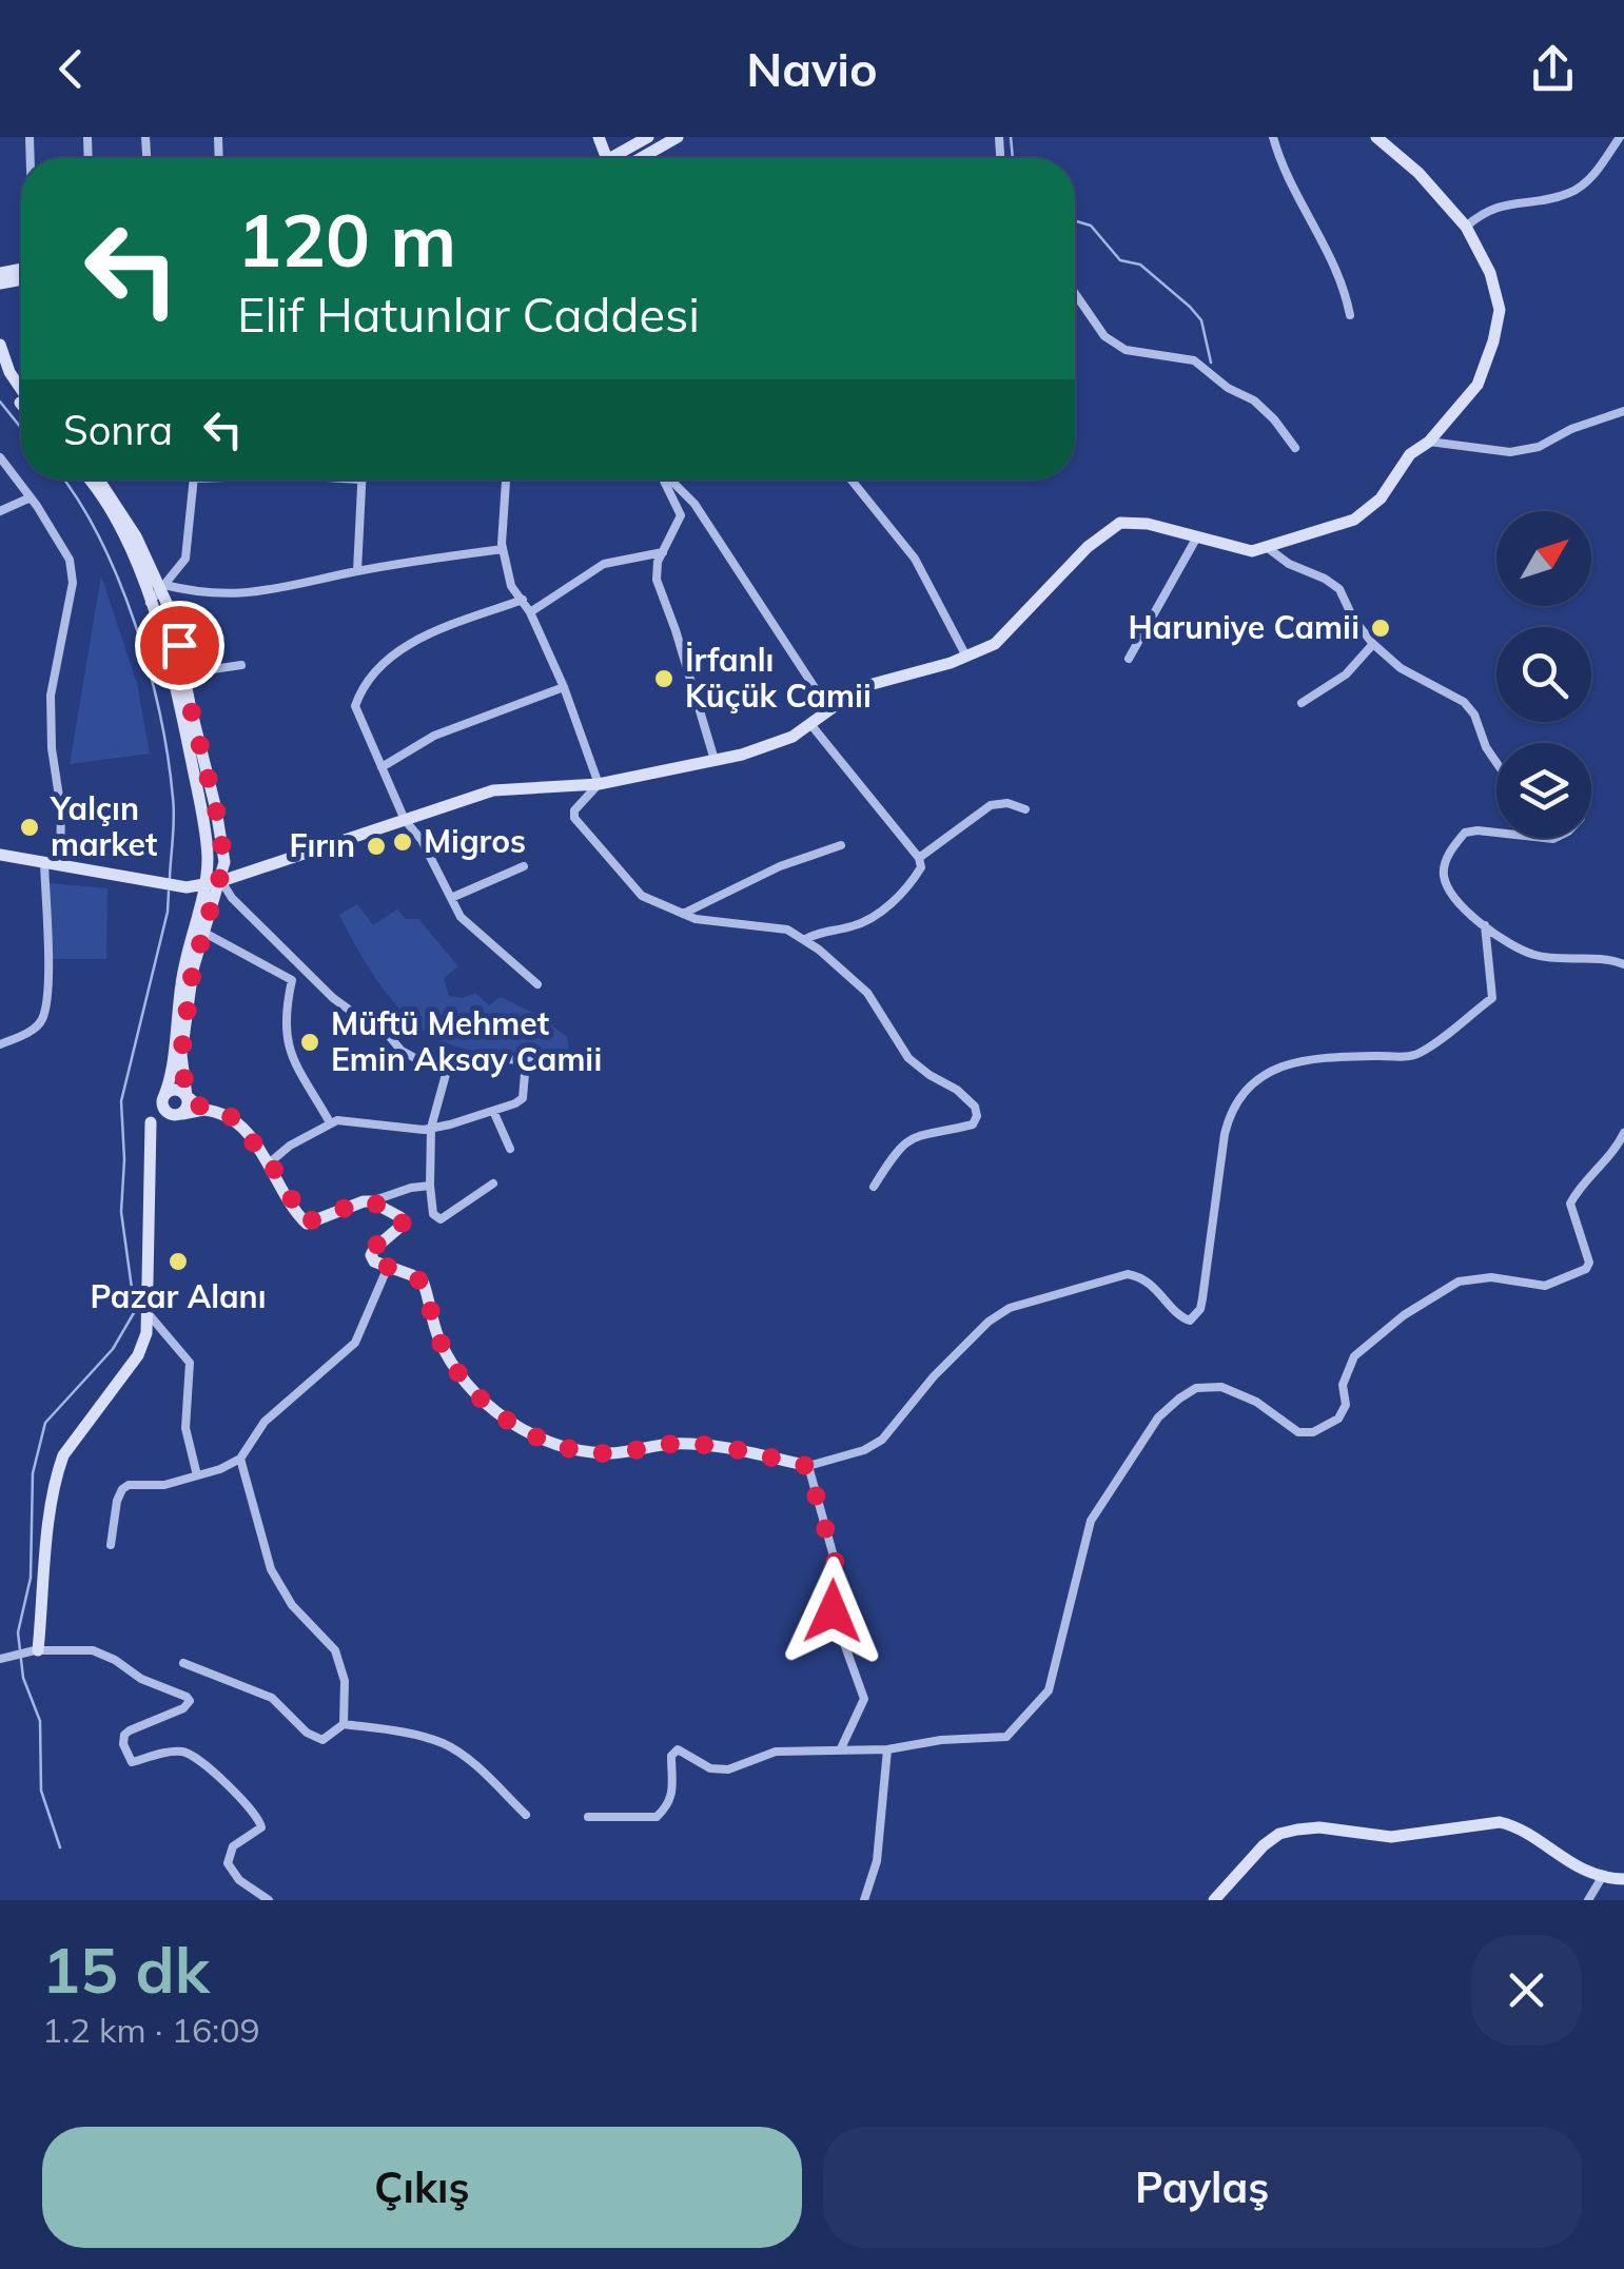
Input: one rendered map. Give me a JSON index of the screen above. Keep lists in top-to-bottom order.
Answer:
{
  "places": [
    "Haruniye Camii",
    "İrfanlı Küçük Camii",
    "Yalçın market",
    "Migros",
    "Fırın",
    "Müftü Mehmet Emin Aksay Camii",
    "Pazar Alanı"
  ],
  "north": "top right",
  "page": {
    "header": "Navio",
    "turn": ["120 m", "Elif Hatunlar Caddesi"],
    "then": "Sonra",
    "heading": ["15 dk", "1.2 km · 16:09"],
    "buttons": ["Çıkış", "Paylaş"]
  }
}
